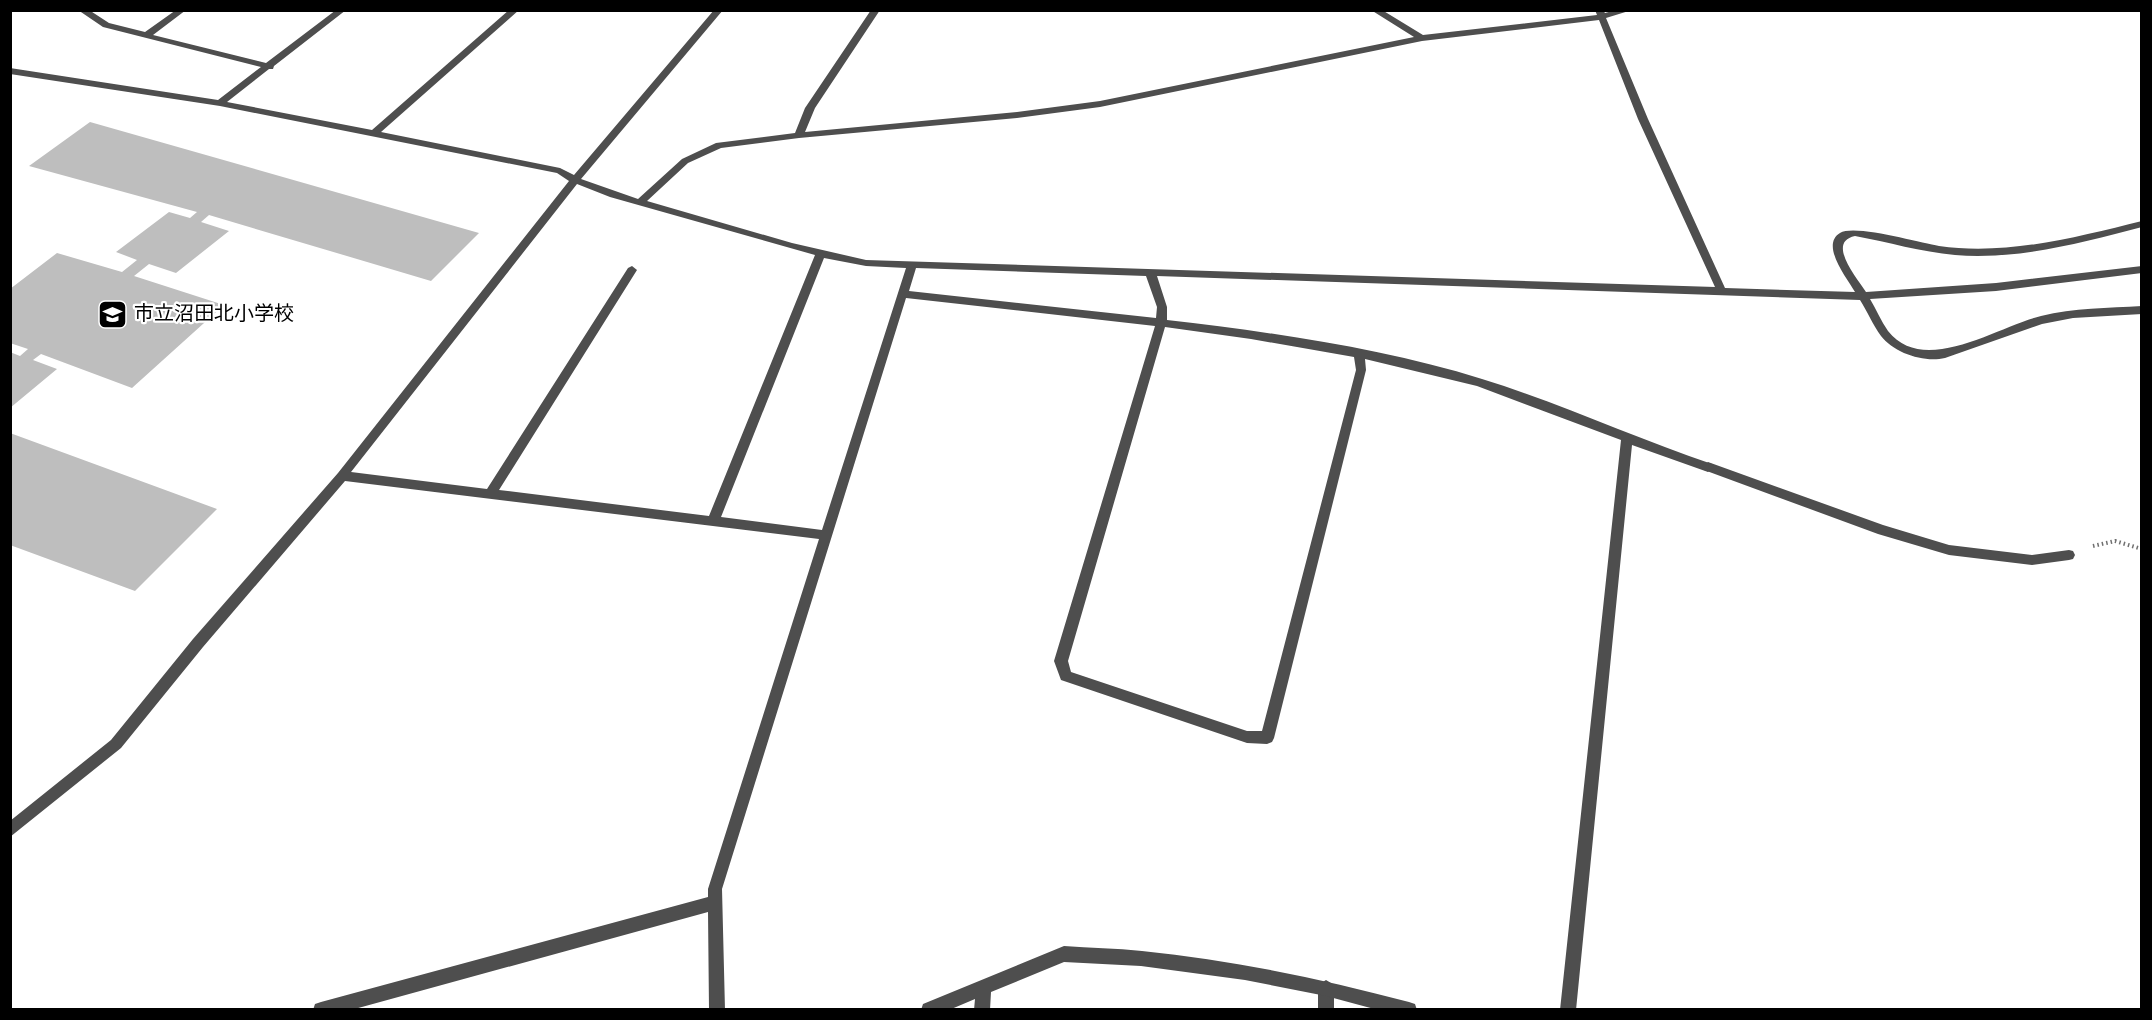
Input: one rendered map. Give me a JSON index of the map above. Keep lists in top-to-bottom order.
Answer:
{
  "places": {
    "school or university": ["市立沼田北小学校"]
  }
}
